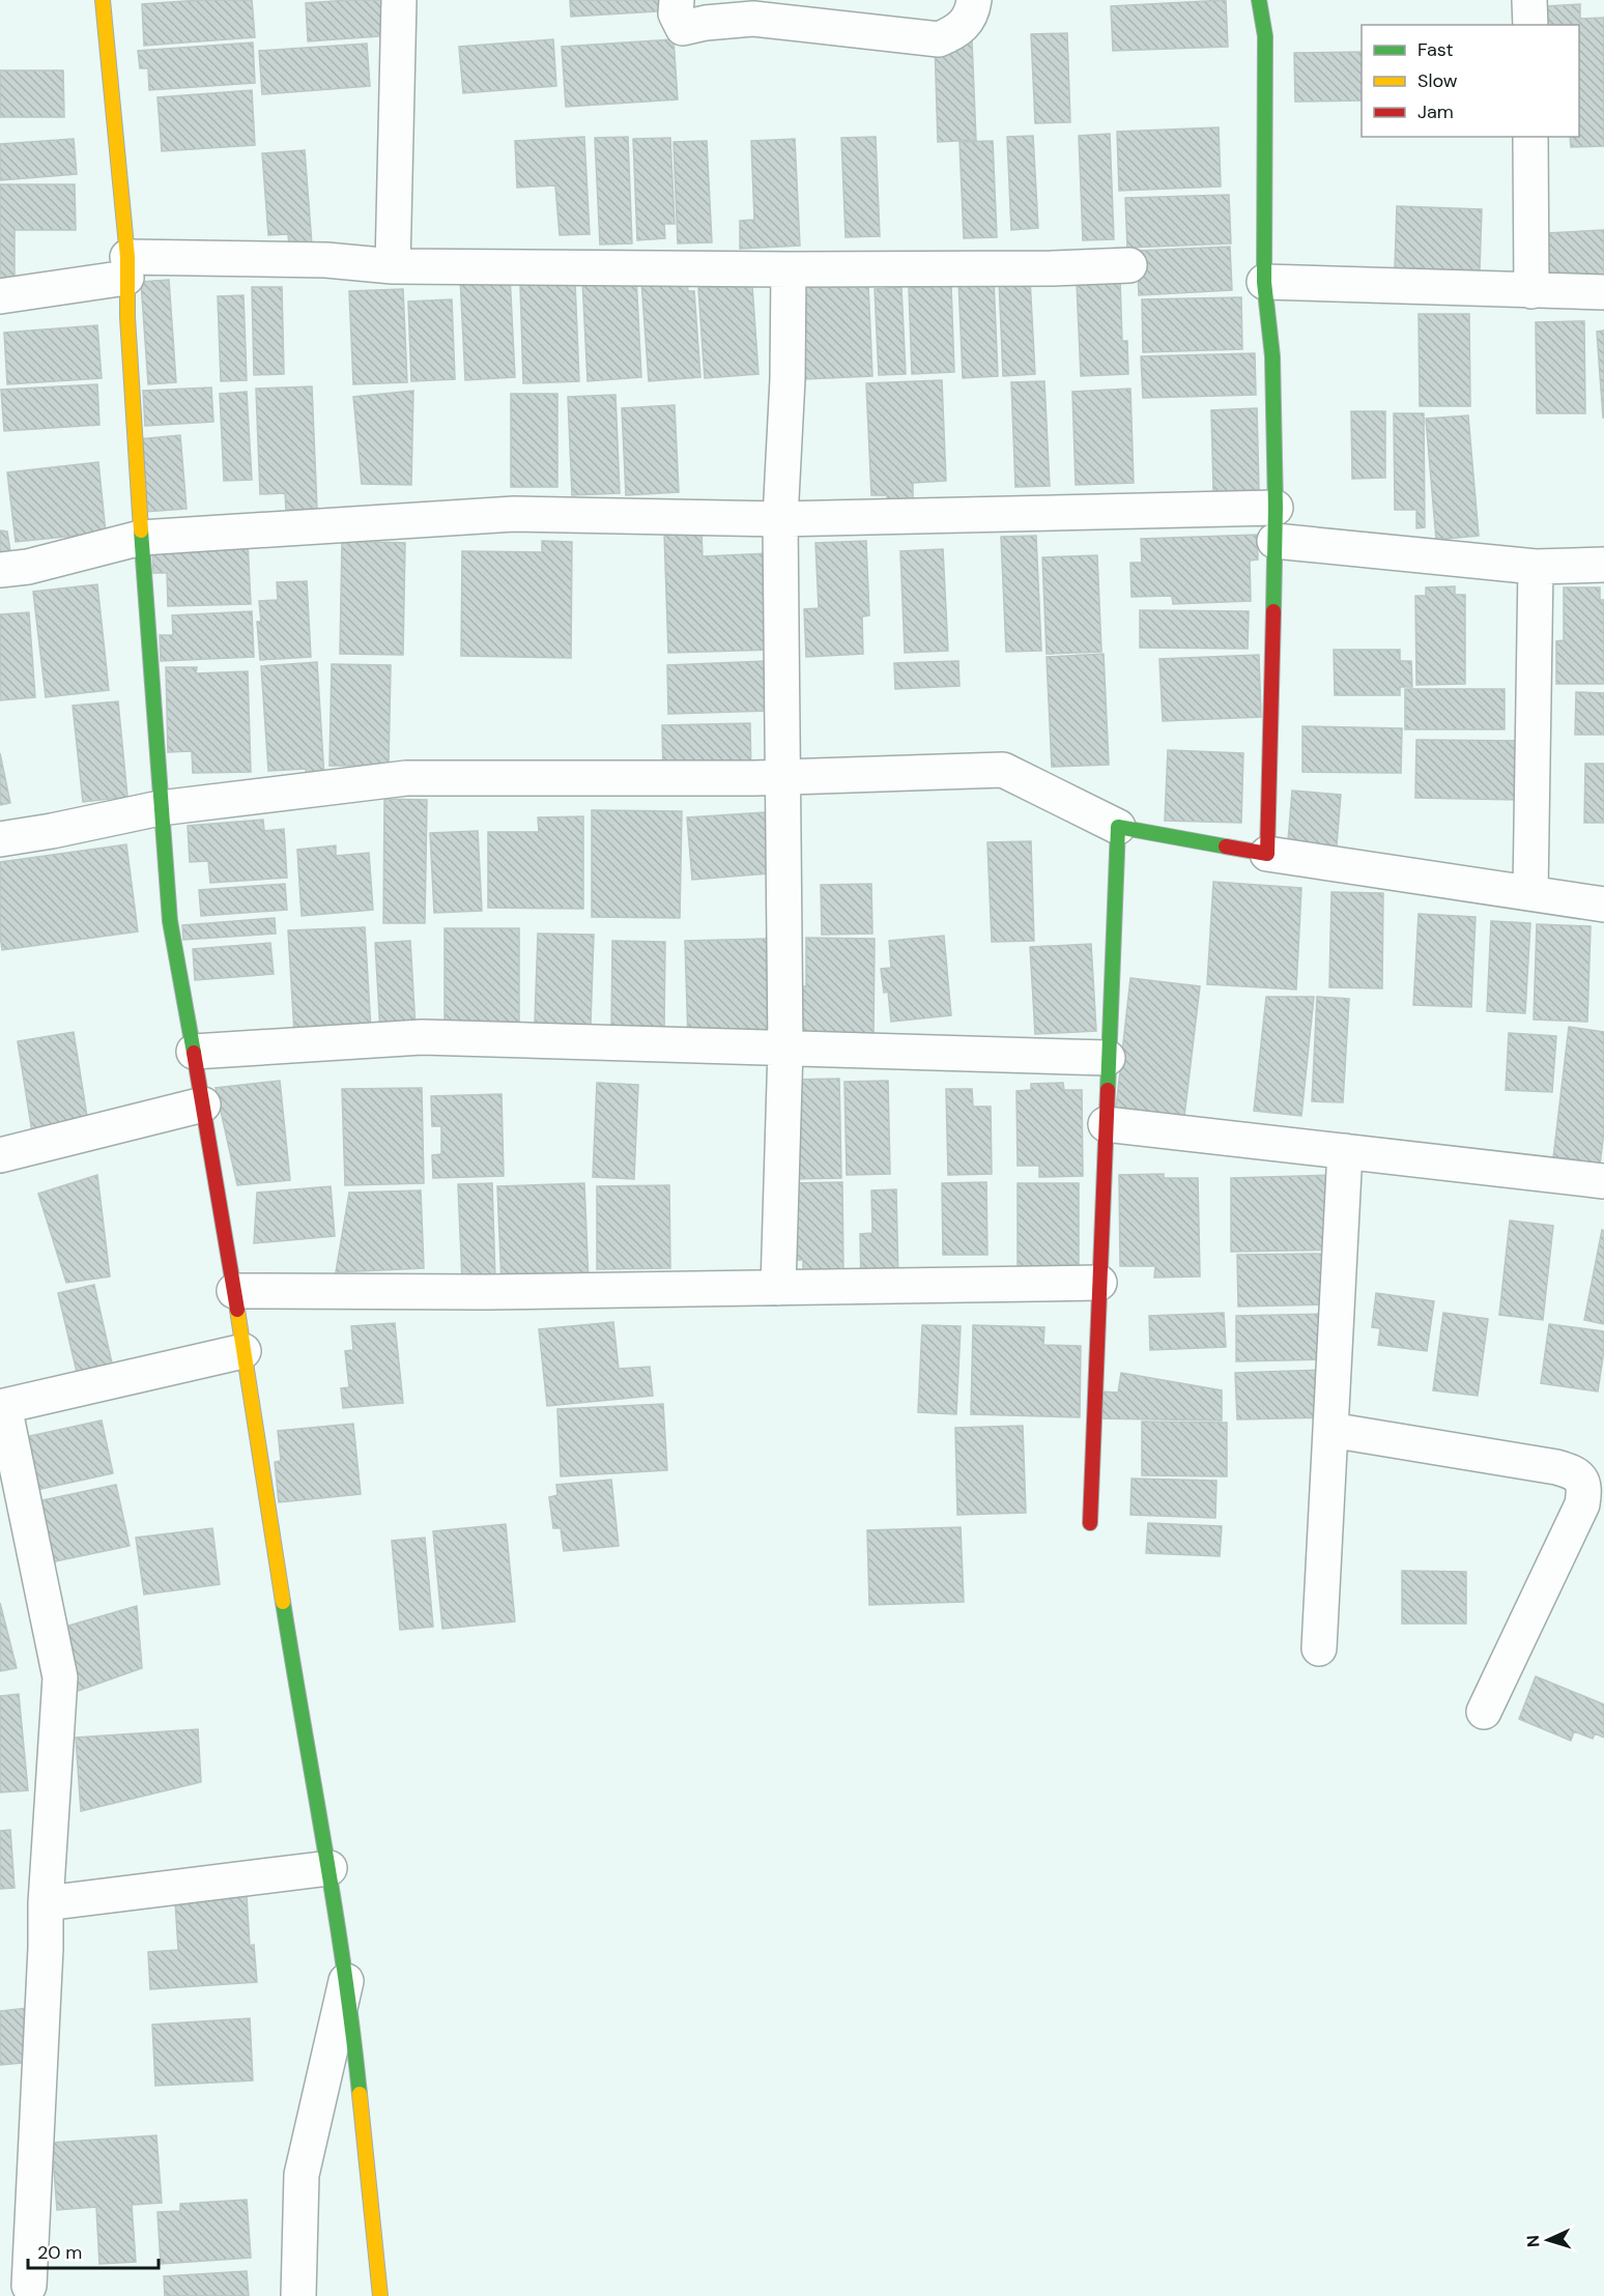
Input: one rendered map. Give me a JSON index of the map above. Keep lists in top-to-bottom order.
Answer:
{
  "legend": ["Fast", "Slow", "Jam"],
  "scale_bar": "20 m",
  "north": "left"
}
